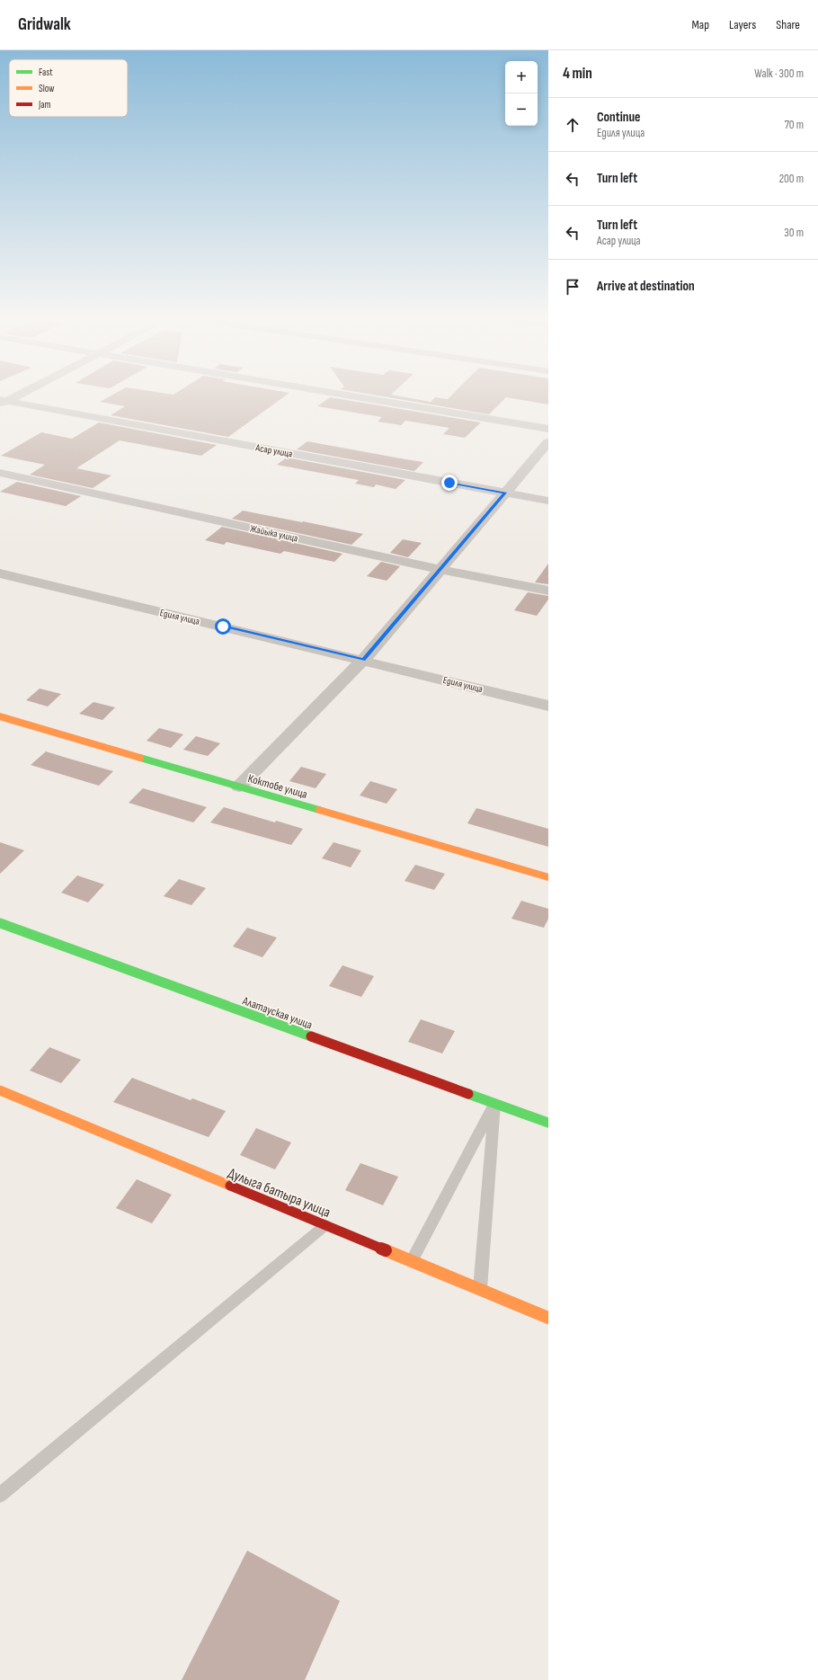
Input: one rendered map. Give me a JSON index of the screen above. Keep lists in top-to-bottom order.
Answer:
{
  "streets": {
    "street": [
      "Асар улица",
      "Жайыка улица",
      "Едиля улица",
      "Коктобе улица",
      "Алатауская улица",
      "Дулыга батыра улица"
    ]
  },
  "legend": ["Fast", "Slow", "Jam"],
  "page": {
    "header": "Gridwalk",
    "nav": ["Map", "Layers", "Share"],
    "heading": ["4 min", "Walk · 300 m"],
    "map_buttons": ["+", "−"],
    "list": [
      ["Continue", "Едиля улица", "70 m"],
      ["Turn left", "200 m"],
      ["Turn left", "Асар улица", "30 m"],
      "Arrive at destination"
    ]
  }
}
